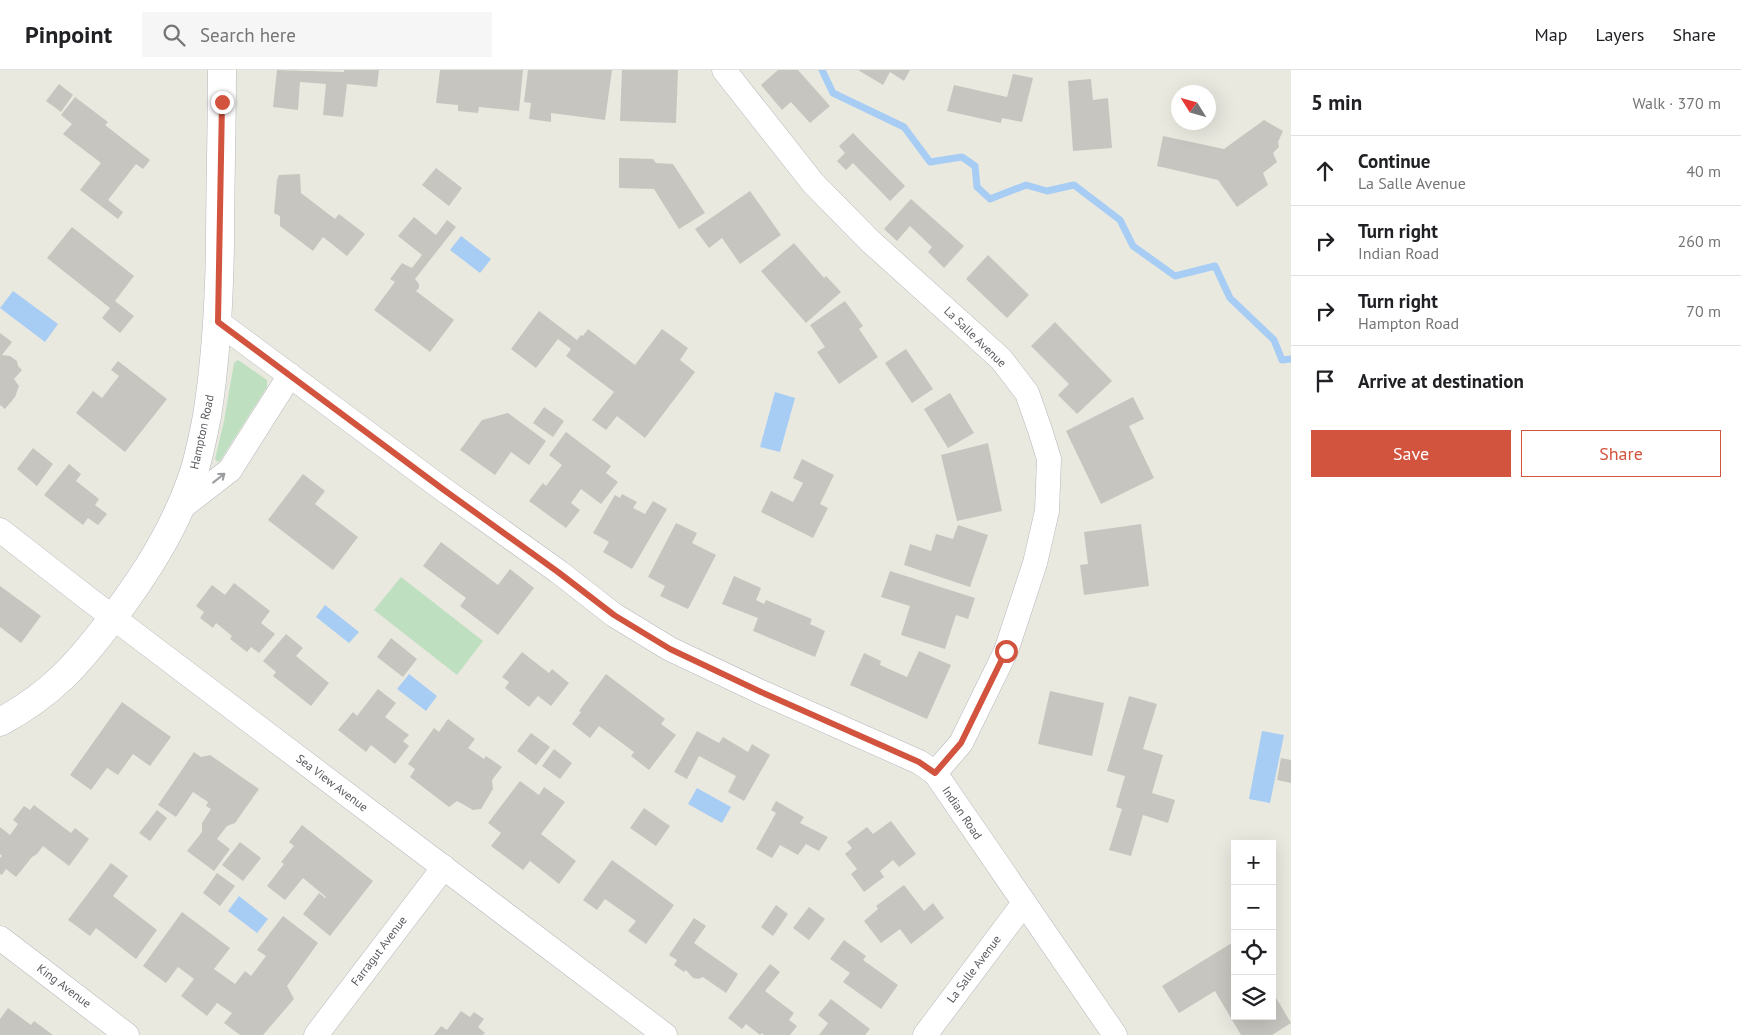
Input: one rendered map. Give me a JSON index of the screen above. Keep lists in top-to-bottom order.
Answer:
{
  "streets": {
    "street": [
      "La Salle Avenue",
      "Hampton Road",
      "Sea View Avenue",
      "Indian Road",
      "Farragut Avenue",
      "King Avenue"
    ]
  },
  "crossings": [
    ["La Salle Avenue", "Indian Road"],
    ["Hampton Road", "Sea View Avenue"],
    ["Hampton Road", "Indian Road"],
    ["Sea View Avenue", "Farragut Avenue"]
  ],
  "north": "top left",
  "page": {
    "header": "Pinpoint",
    "search": "Search here",
    "nav": ["Map", "Layers", "Share"],
    "heading": ["5 min", "Walk · 370 m"],
    "list": [
      ["Continue", "La Salle Avenue", "40 m"],
      ["Turn right", "Indian Road", "260 m"],
      ["Turn right", "Hampton Road", "70 m"],
      "Arrive at destination"
    ],
    "buttons": ["Save", "Share"],
    "map_buttons": ["+", "−"]
  }
}
